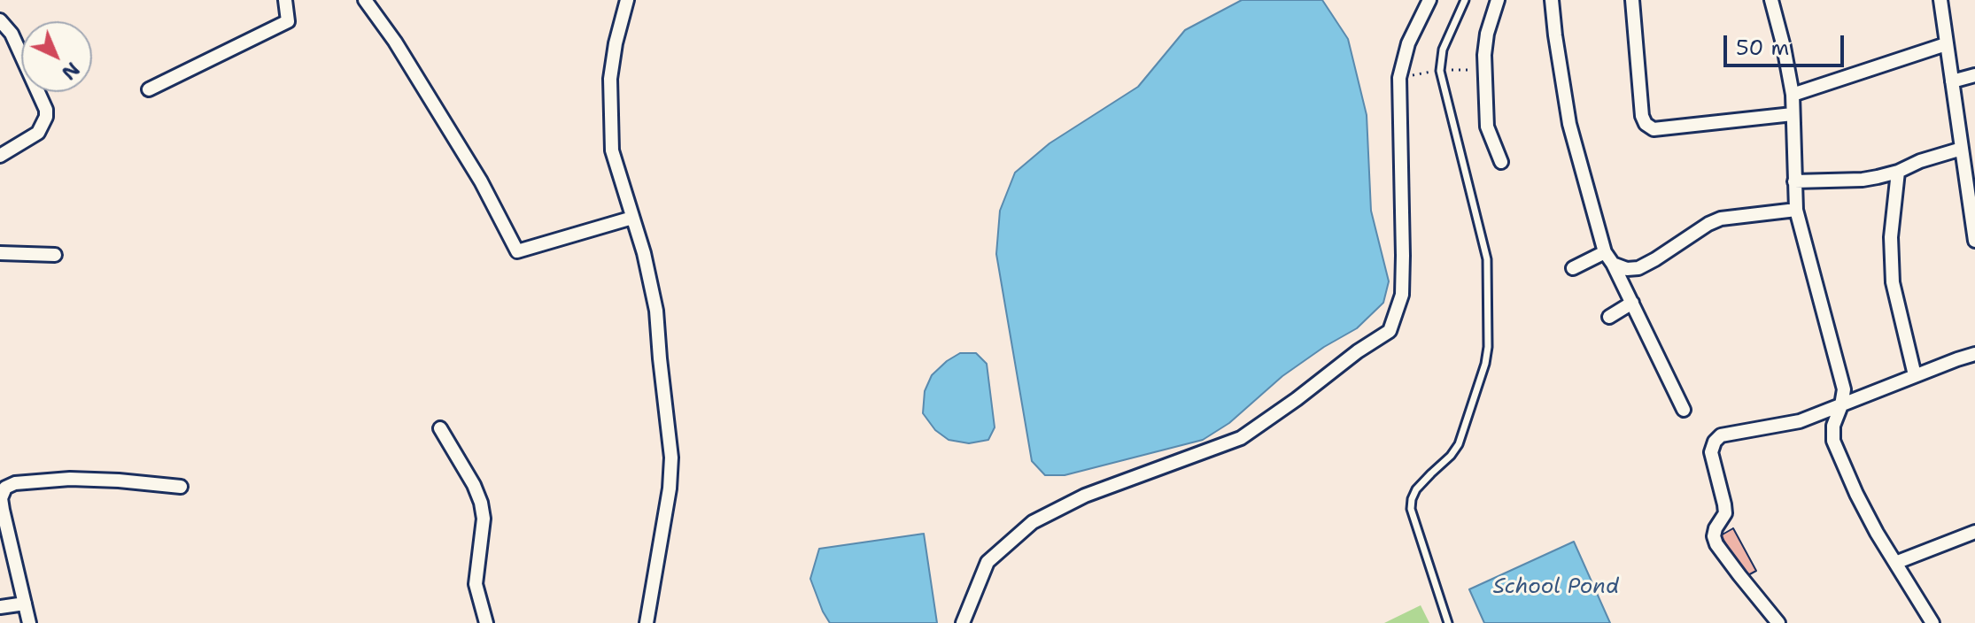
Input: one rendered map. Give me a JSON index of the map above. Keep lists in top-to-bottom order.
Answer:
{
  "water": ["School Pond"],
  "scale_bar": "50 m",
  "north": "bottom right"
}
